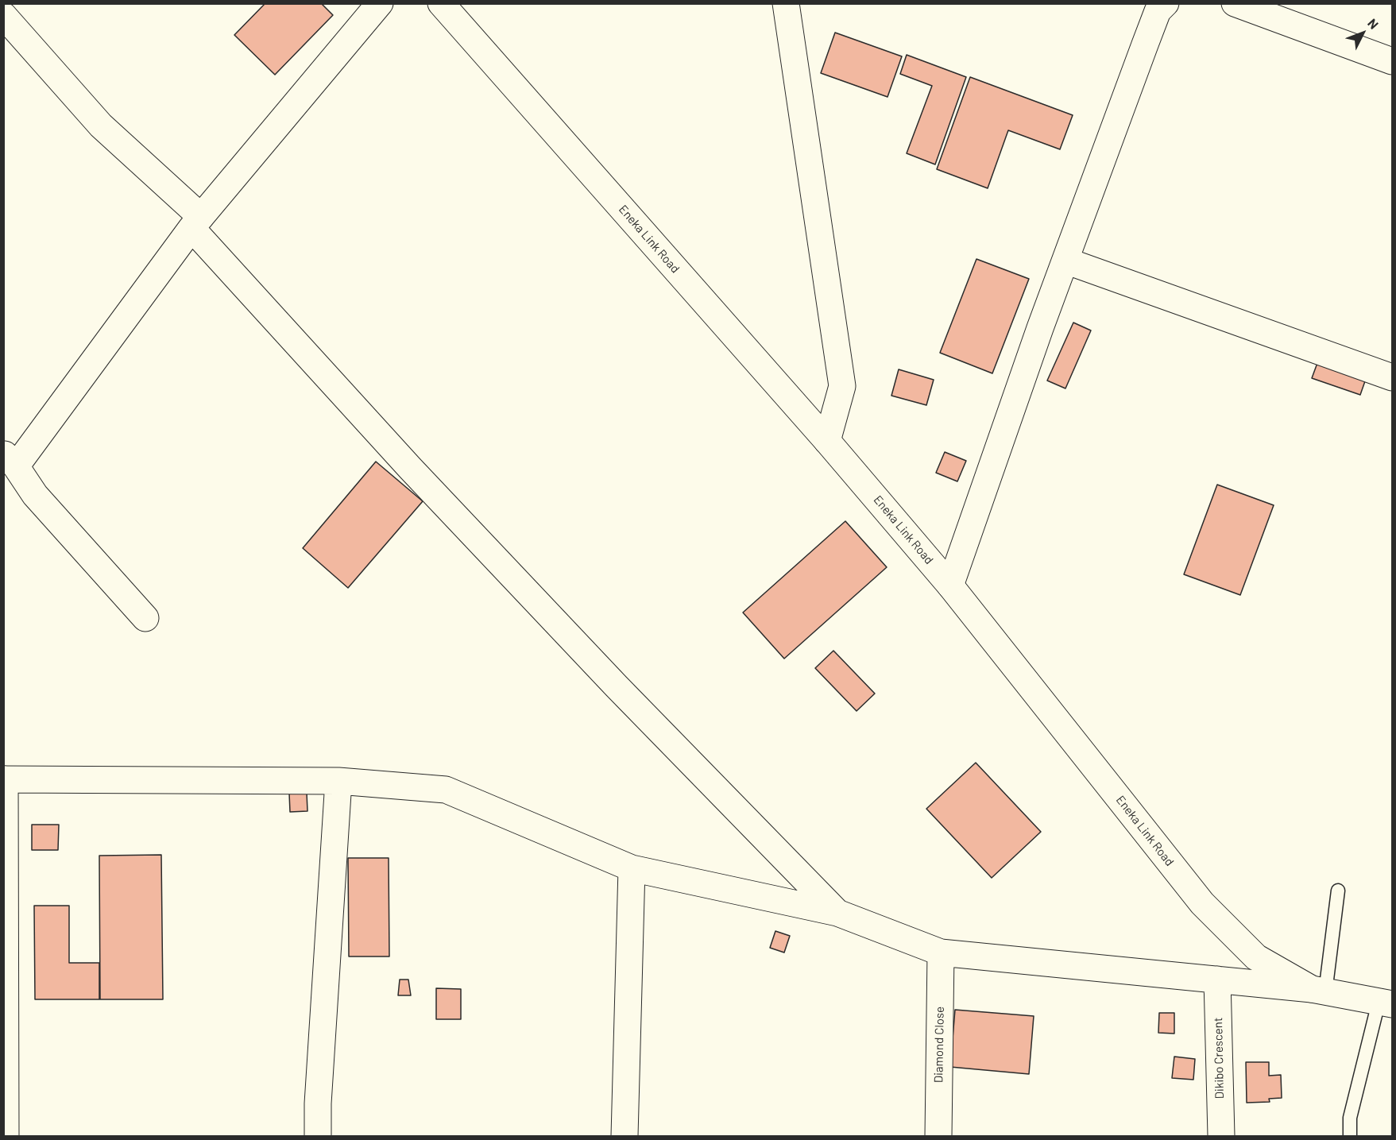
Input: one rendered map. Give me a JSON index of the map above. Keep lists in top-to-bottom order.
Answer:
{
  "streets": {
    "street": ["Eneka Link Road", "Diamond Close", "Dikibo Crescent"]
  },
  "north": "top right"
}
